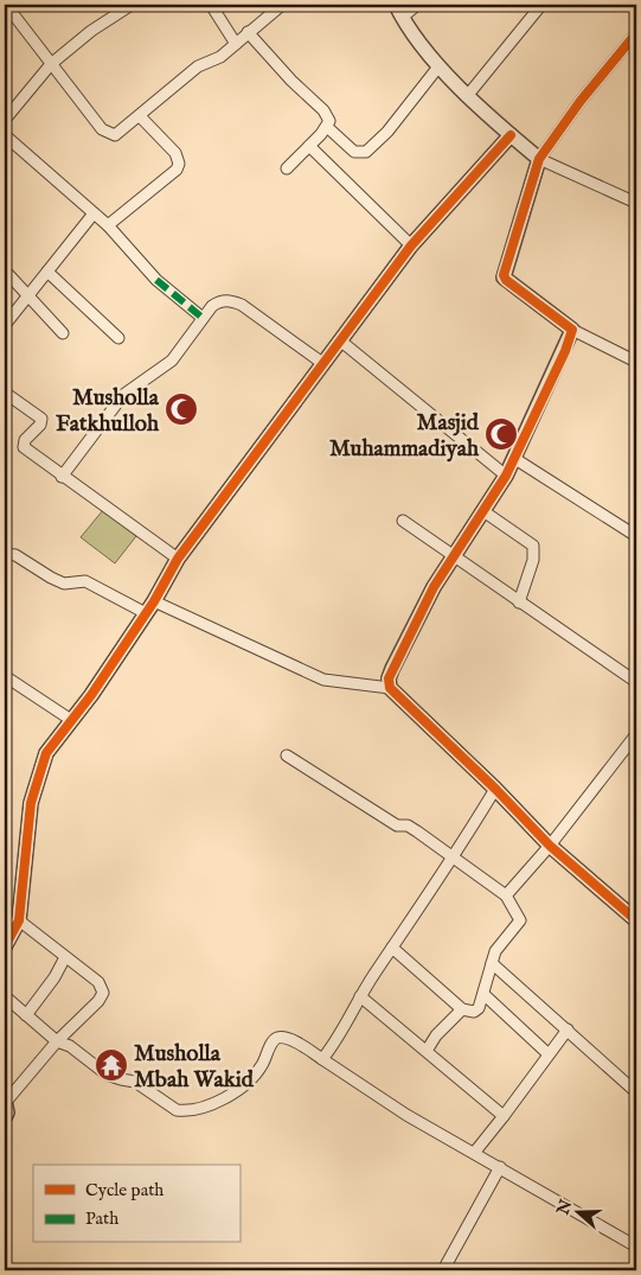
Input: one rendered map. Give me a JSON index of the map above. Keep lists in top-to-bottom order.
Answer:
{
  "places": {
    "mosque": ["Musholla Fatkhulloh", "Masjid Muhammadiyah"],
    "temple": ["Musholla Mbah Wakid"]
  },
  "legend": ["Cycle path", "Path"],
  "north": "left"
}
